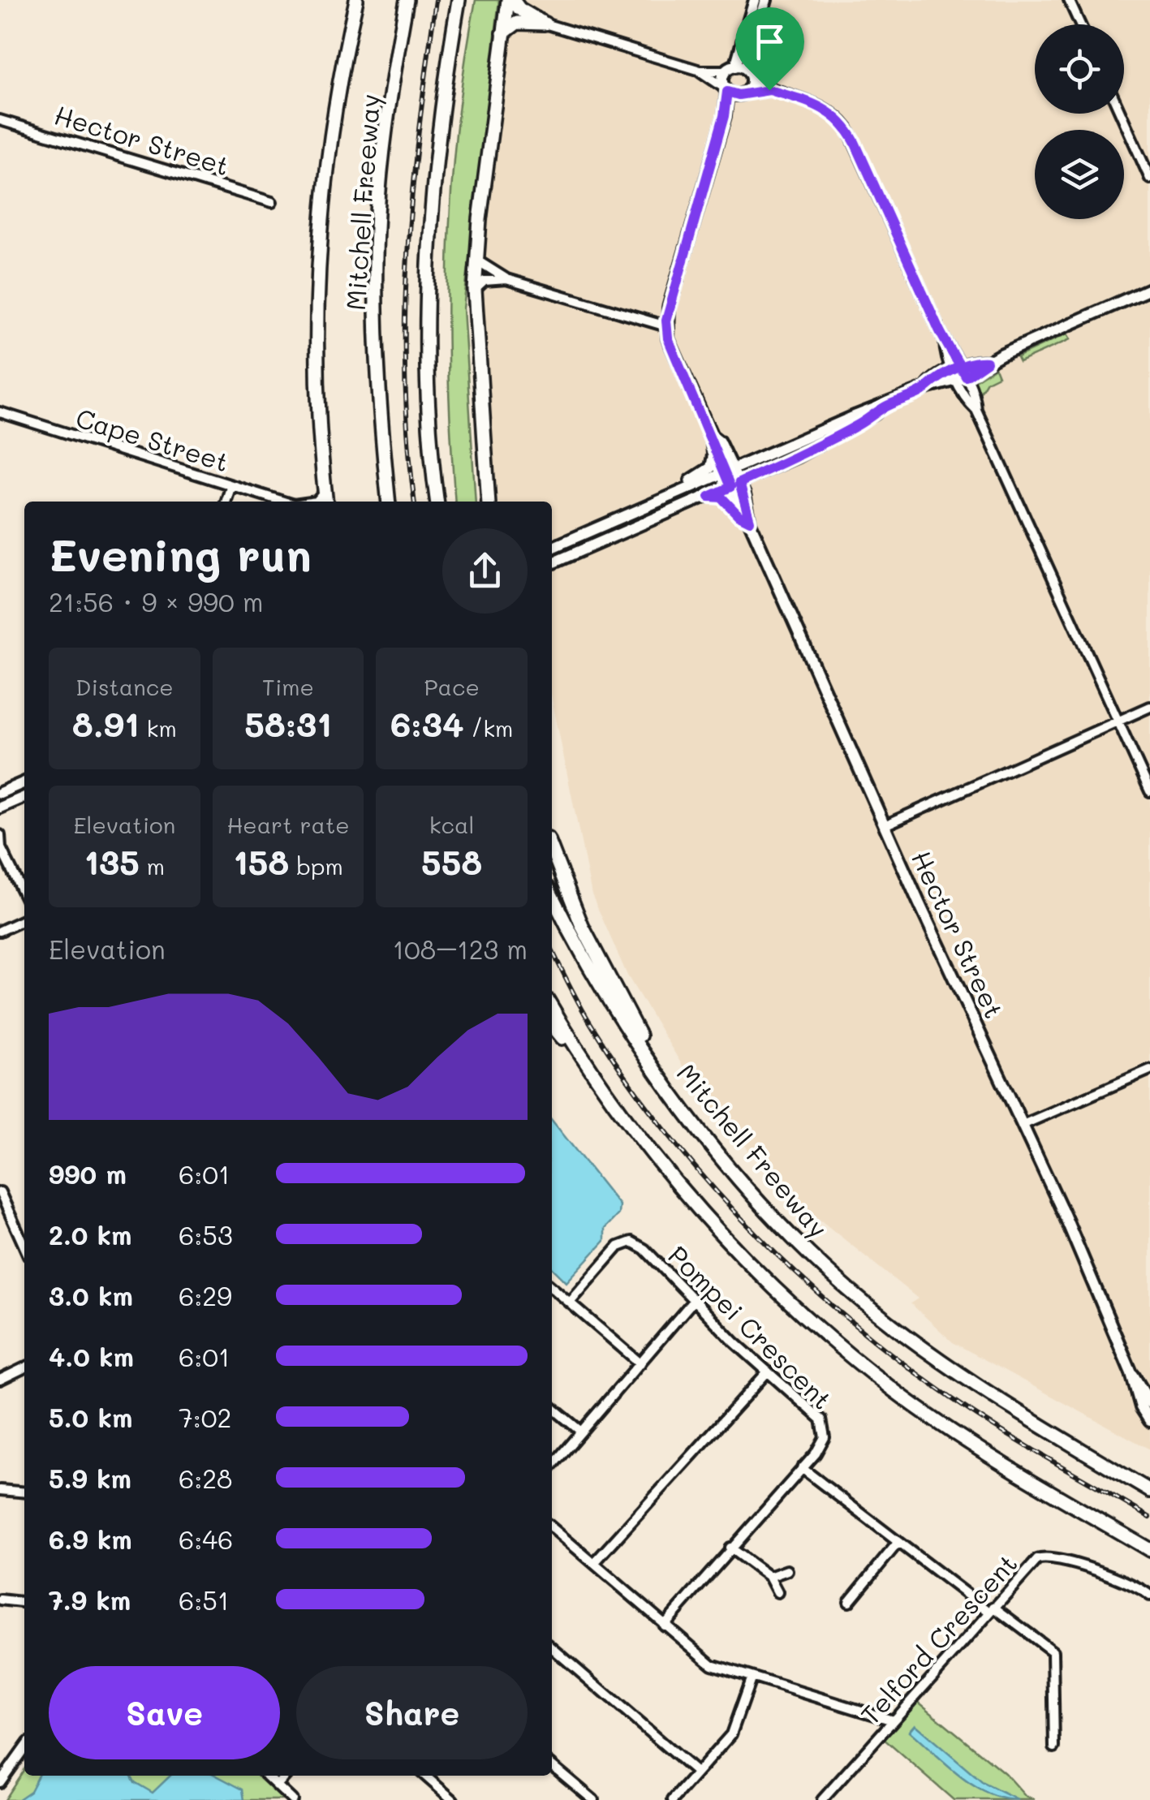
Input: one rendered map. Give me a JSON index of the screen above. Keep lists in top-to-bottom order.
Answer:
{
  "streets": {
    "highway": ["Mitchell Freeway"],
    "main road": ["Hector Street"],
    "street": ["Cape Street", "Pompei Crescent", "Telford Crescent"]
  },
  "page": {
    "heading": ["Evening run", "21:56 · 9 × 990 m"],
    "stats": [
      ["Distance", "8.91 km"],
      ["Time", "58:31"],
      ["Pace", "6:34 /km"],
      ["Elevation", "135 m"],
      ["Heart rate", "158 bpm"],
      ["kcal", "558"]
    ],
    "chart": ["Elevation", "108–123 m"],
    "list": [
      {
        "name": "990 m",
        "note": "6:01"
      },
      {
        "name": "2.0 km",
        "note": "6:53"
      },
      {
        "name": "3.0 km",
        "note": "6:29"
      },
      {
        "name": "4.0 km",
        "note": "6:01"
      },
      {
        "name": "5.0 km",
        "note": "7:02"
      },
      {
        "name": "5.9 km",
        "note": "6:28"
      },
      {
        "name": "6.9 km",
        "note": "6:46"
      },
      {
        "name": "7.9 km",
        "note": "6:51"
      }
    ],
    "buttons": ["Save", "Share"]
  }
}
